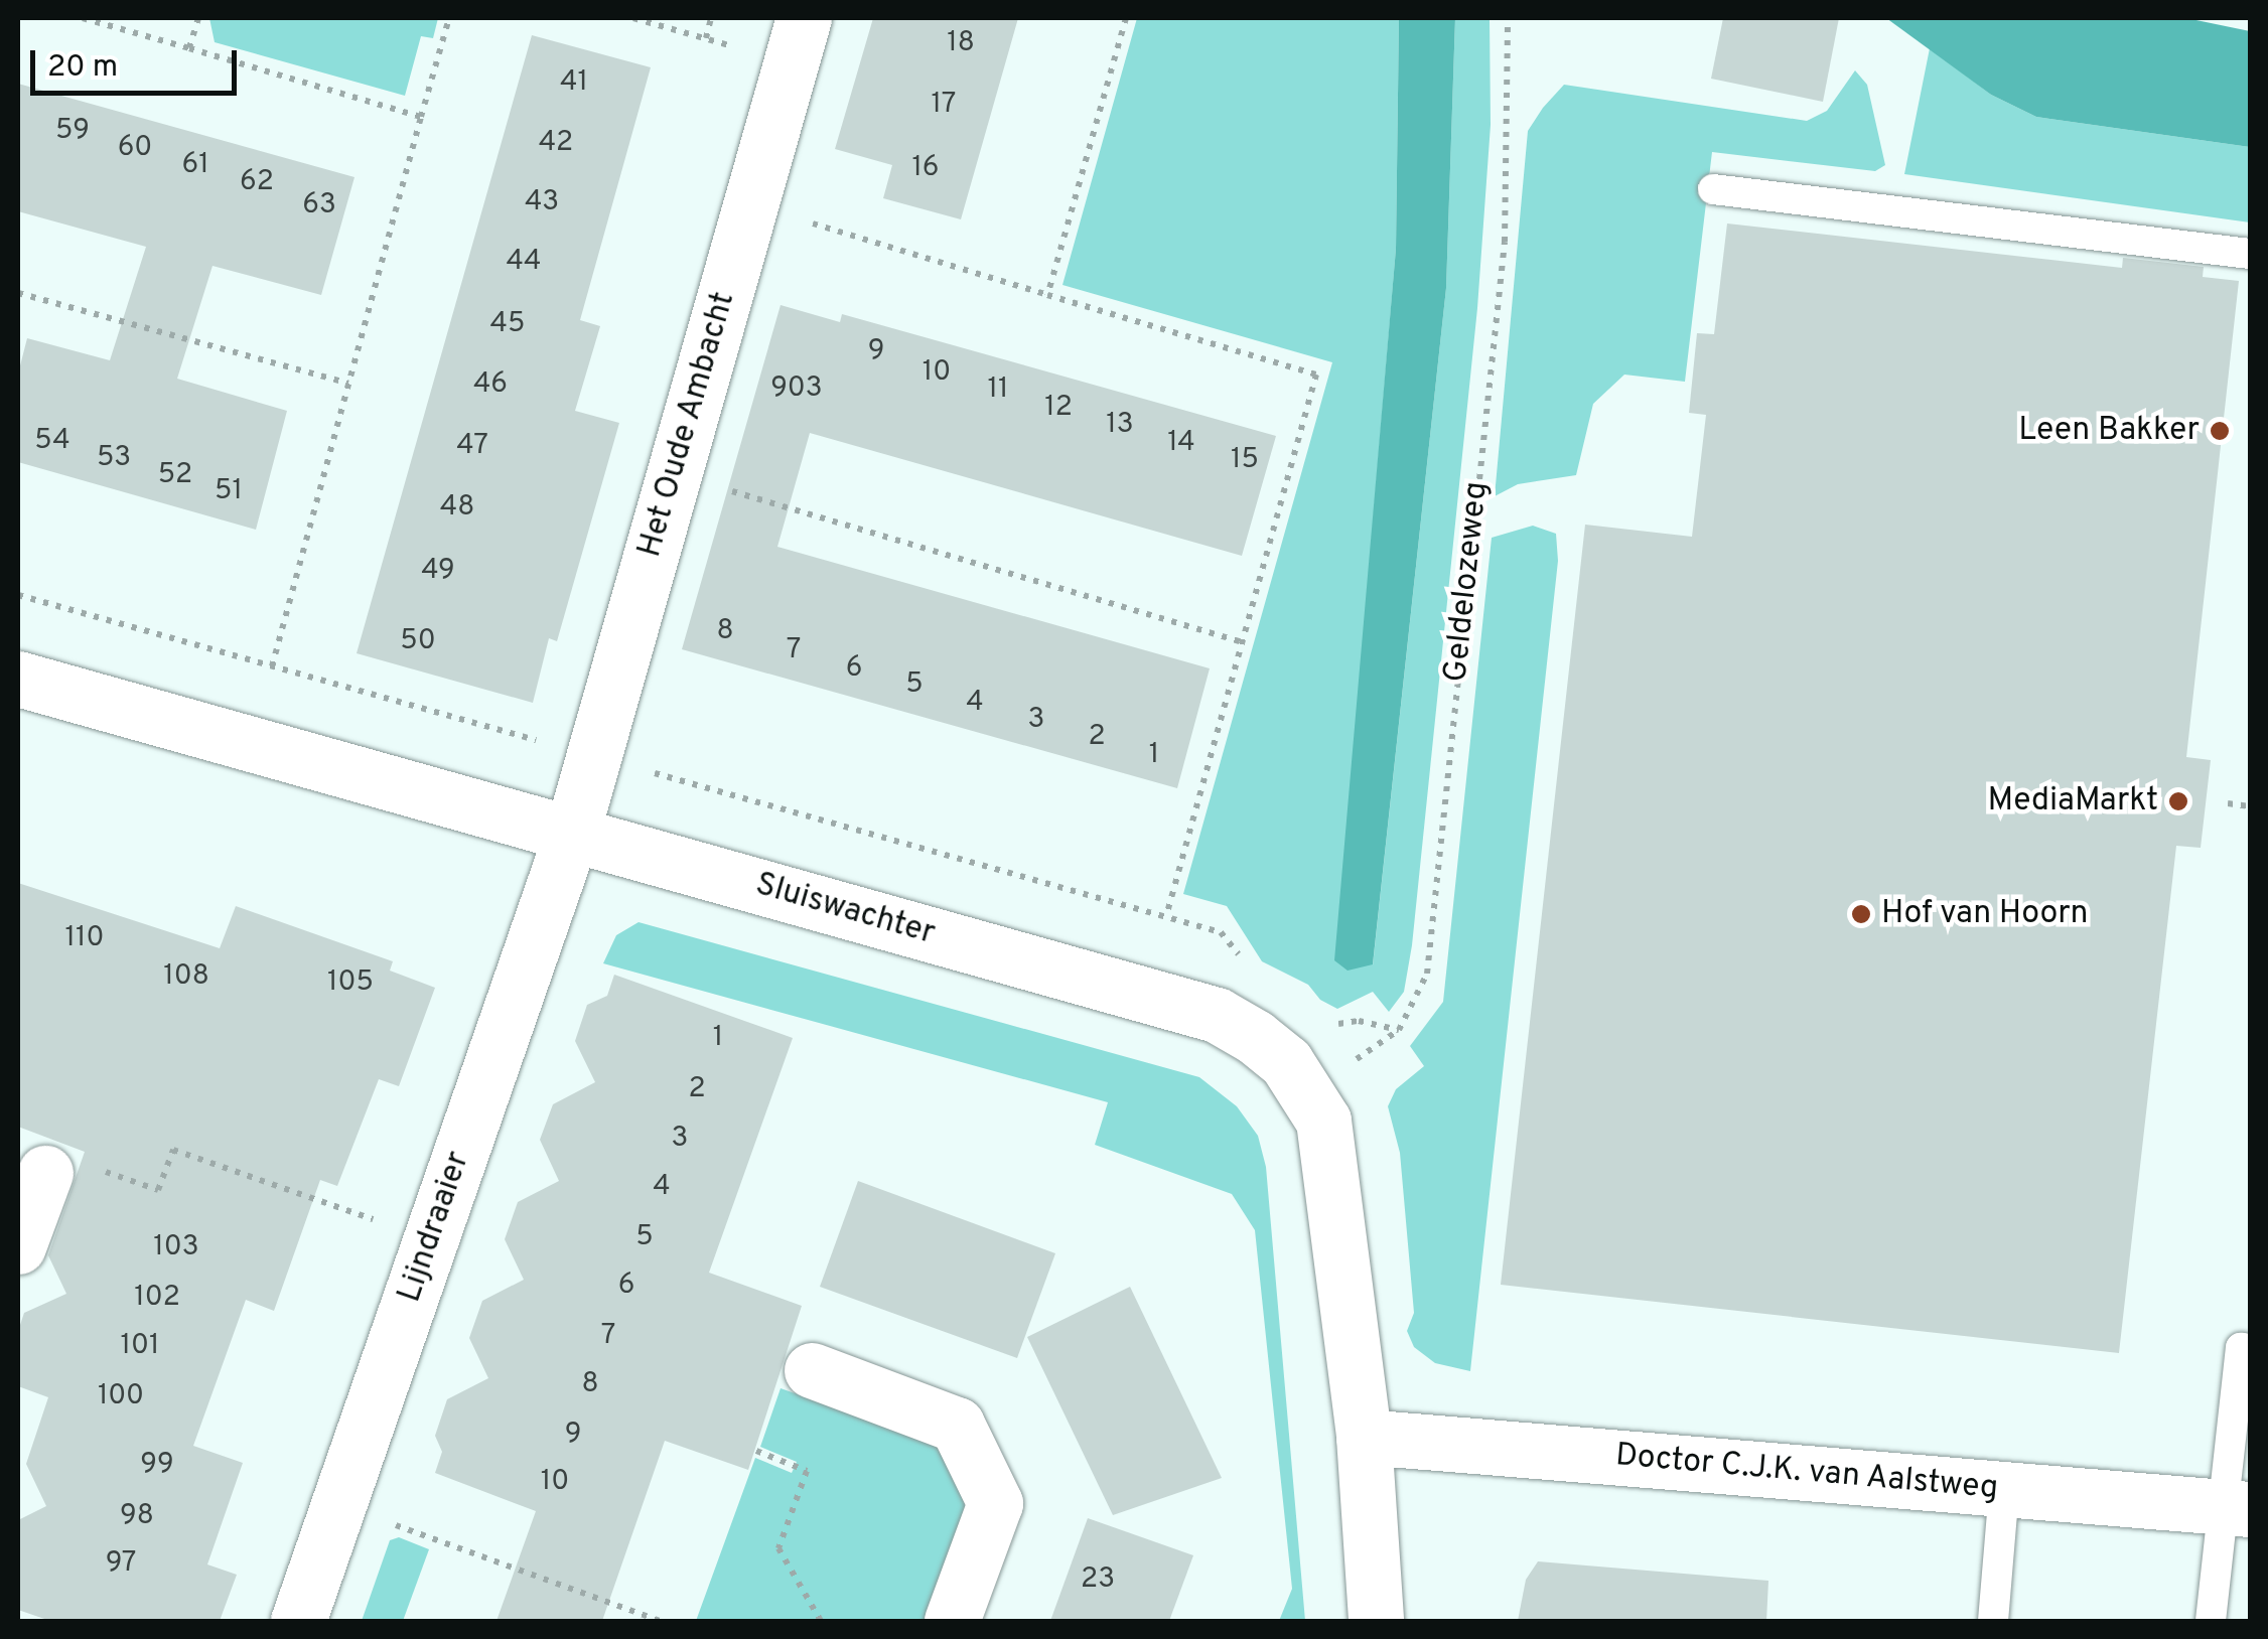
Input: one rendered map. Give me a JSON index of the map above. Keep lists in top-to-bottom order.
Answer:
{
  "streets": {
    "street": [
      "Het Oude Ambacht",
      "Sluiswachter",
      "Lijndraaier",
      "Doctor C.J.K. van Aalstweg"
    ],
    "path": ["Geldelozeweg"]
  },
  "crossings": [
    ["Het Oude Ambacht", "Sluiswachter"],
    ["Het Oude Ambacht", "Lijndraaier"],
    ["Sluiswachter", "Lijndraaier"],
    ["Sluiswachter", "Doctor C.J.K. van Aalstweg"]
  ],
  "places": ["Leen Bakker", "MediaMarkt", "Hof van Hoorn"],
  "house_numbers": [
    "18",
    "41",
    "17",
    "59",
    "42",
    "60",
    "61",
    "16",
    "62",
    "43",
    "63",
    "44",
    "45",
    "9",
    "10",
    "46",
    "903",
    "11",
    "12",
    "13",
    "54",
    "14",
    "47",
    "53",
    "15",
    "52",
    "51",
    "48",
    "49",
    "8",
    "50",
    "7",
    "6",
    "5",
    "4",
    "3",
    "2",
    "1",
    "110",
    "108",
    "105",
    "1",
    "2",
    "3",
    "4",
    "5",
    "103",
    "6",
    "102",
    "7",
    "101",
    "8",
    "100",
    "9",
    "99",
    "10",
    "98",
    "97",
    "23"
  ],
  "scale_bar": "20 m"
}
